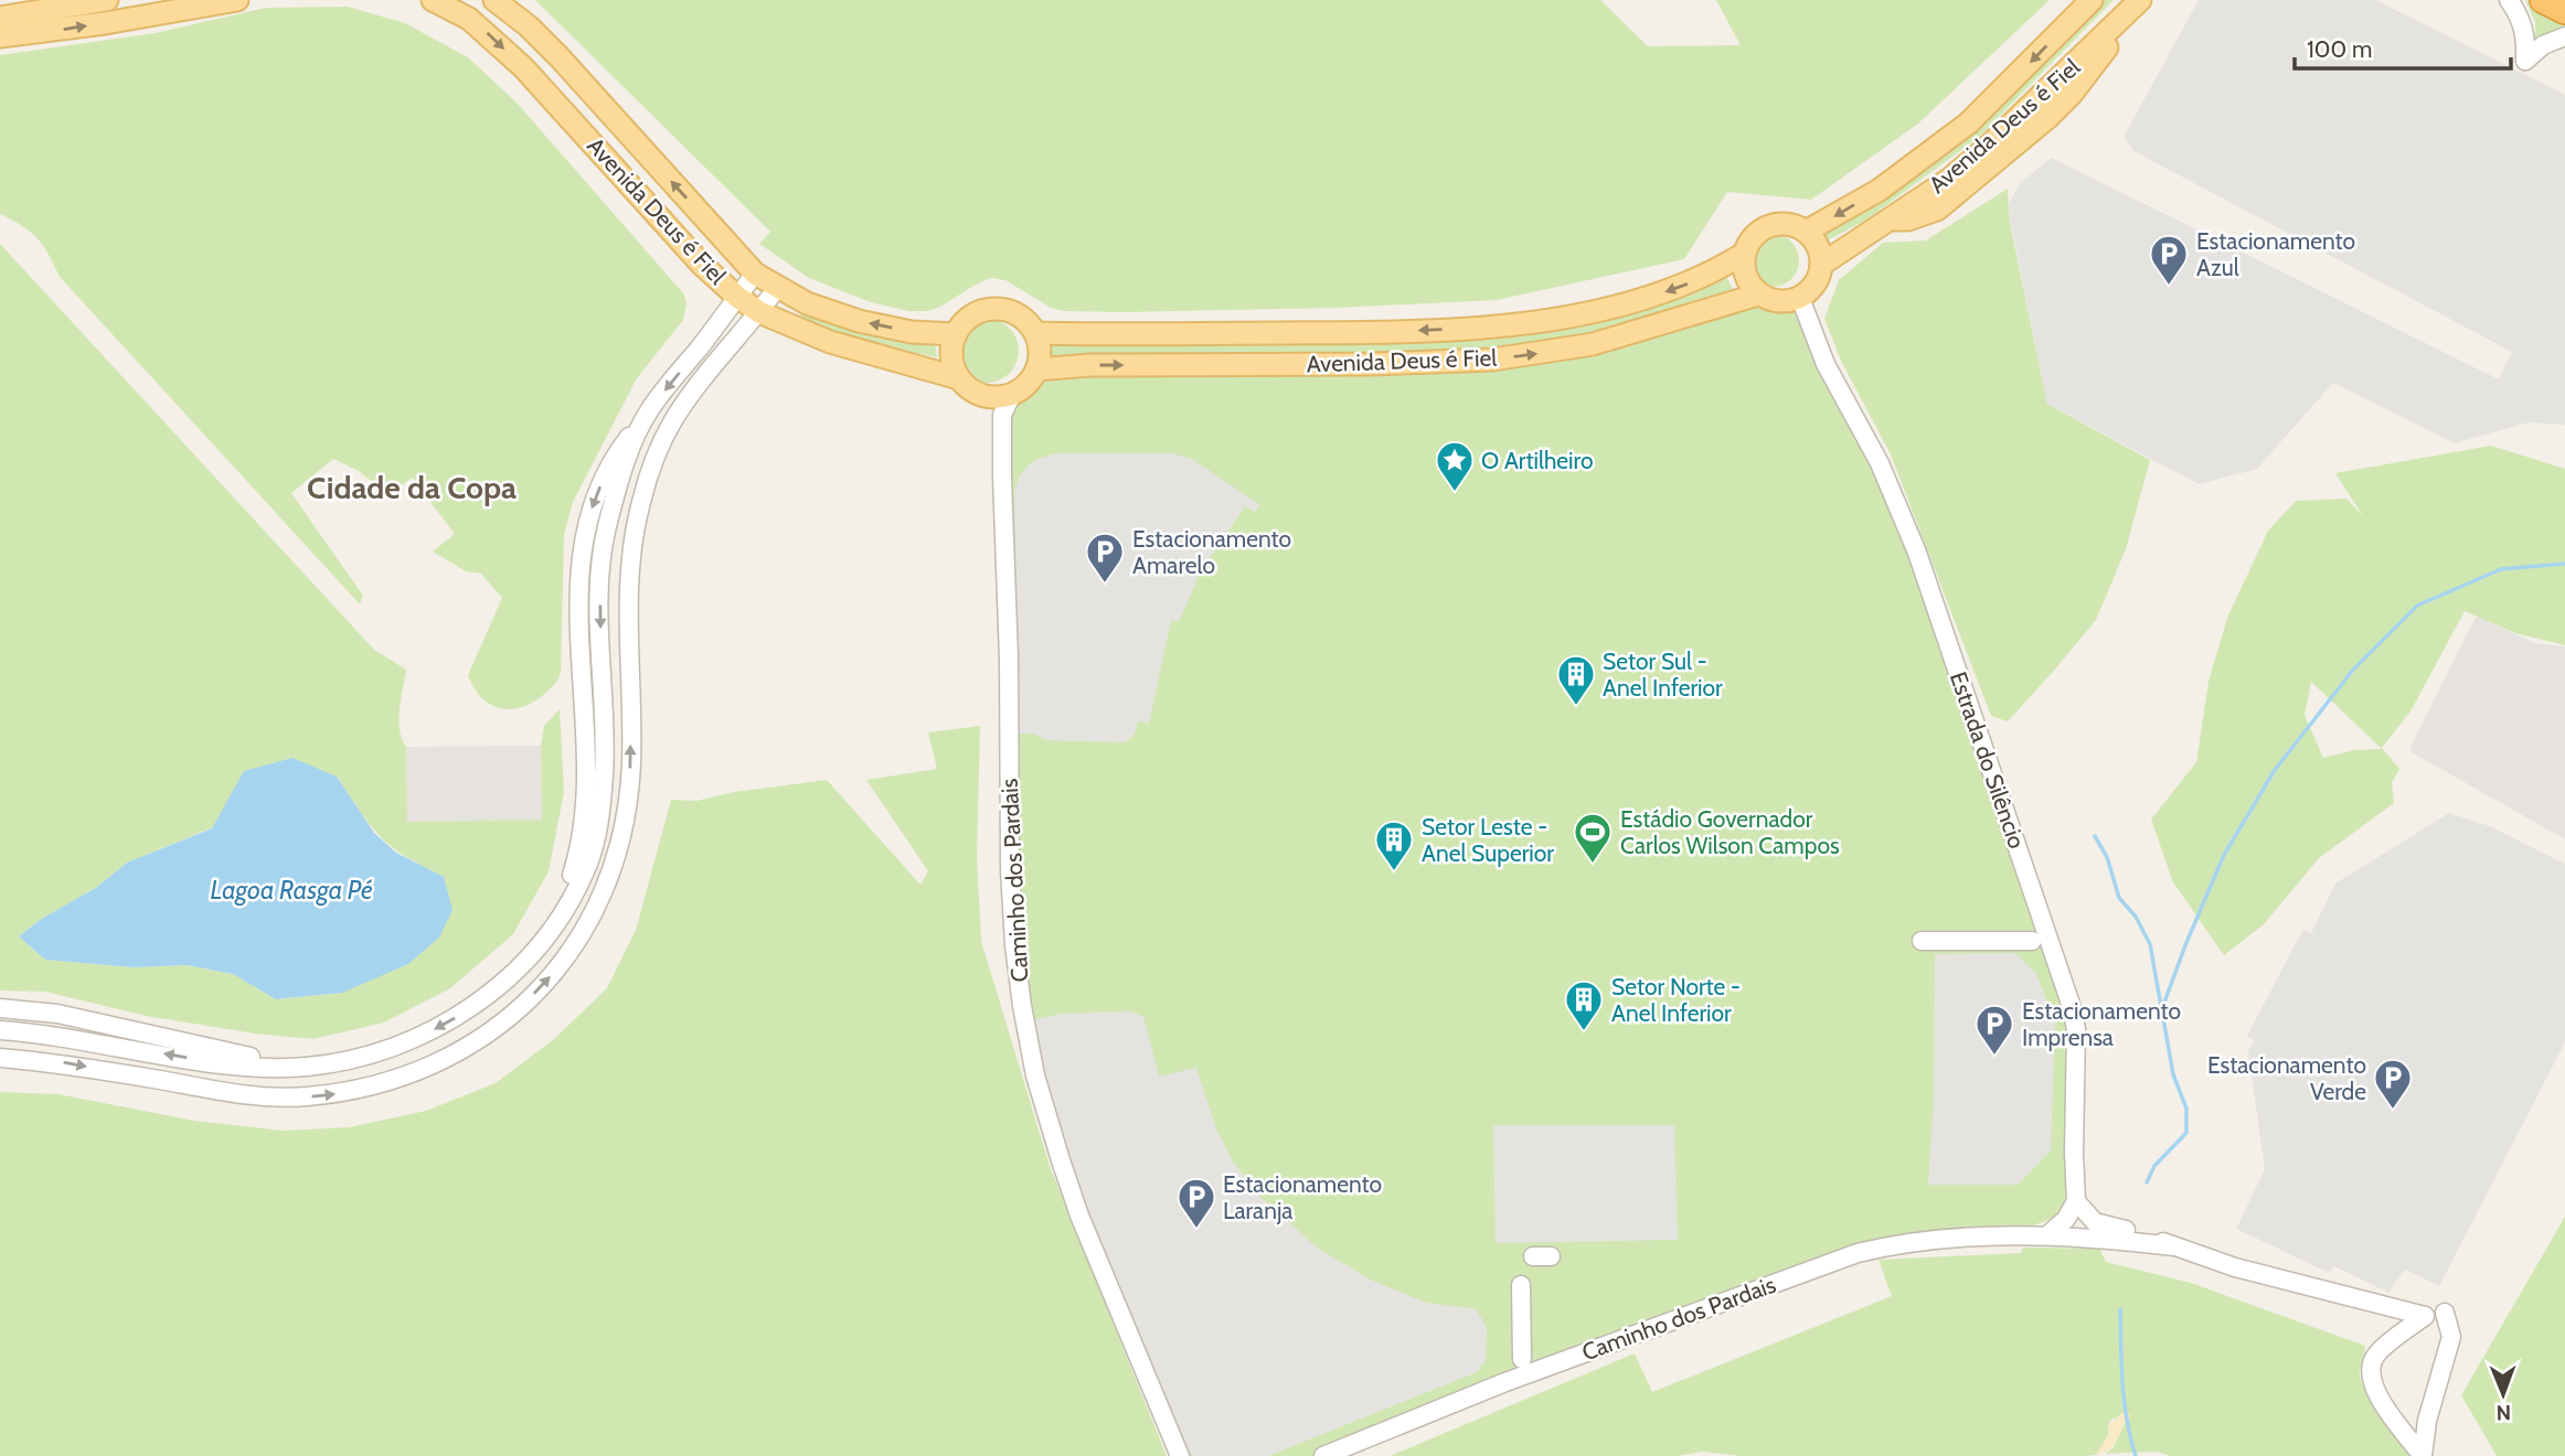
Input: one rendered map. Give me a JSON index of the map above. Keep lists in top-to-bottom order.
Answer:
{
  "streets": {
    "main road": ["Avenida Deus é Fiel"],
    "street": ["Estrada do Silêncio", "Caminho dos Pardais"]
  },
  "crossings": [
    ["Avenida Deus é Fiel", "Estrada do Silêncio"],
    ["Avenida Deus é Fiel", "Caminho dos Pardais"]
  ],
  "districts": ["Cidade da Copa"],
  "water": ["Lagoa Rasga Pé"],
  "places": {
    "parking": [
      "Estacionamento Azul",
      "Estacionamento Amarelo",
      "Estacionamento Imprensa",
      "Estacionamento Verde",
      "Estacionamento Laranja"
    ],
    "place": ["O Artilheiro"],
    "building": ["Setor Sul - Anel Inferior", "Setor Leste - Anel Superior", "Setor Norte - Anel Inferior"],
    "sports": ["Estádio Governador Carlos Wilson Campos"]
  },
  "scale_bar": "100 m",
  "north": "bottom"
}
